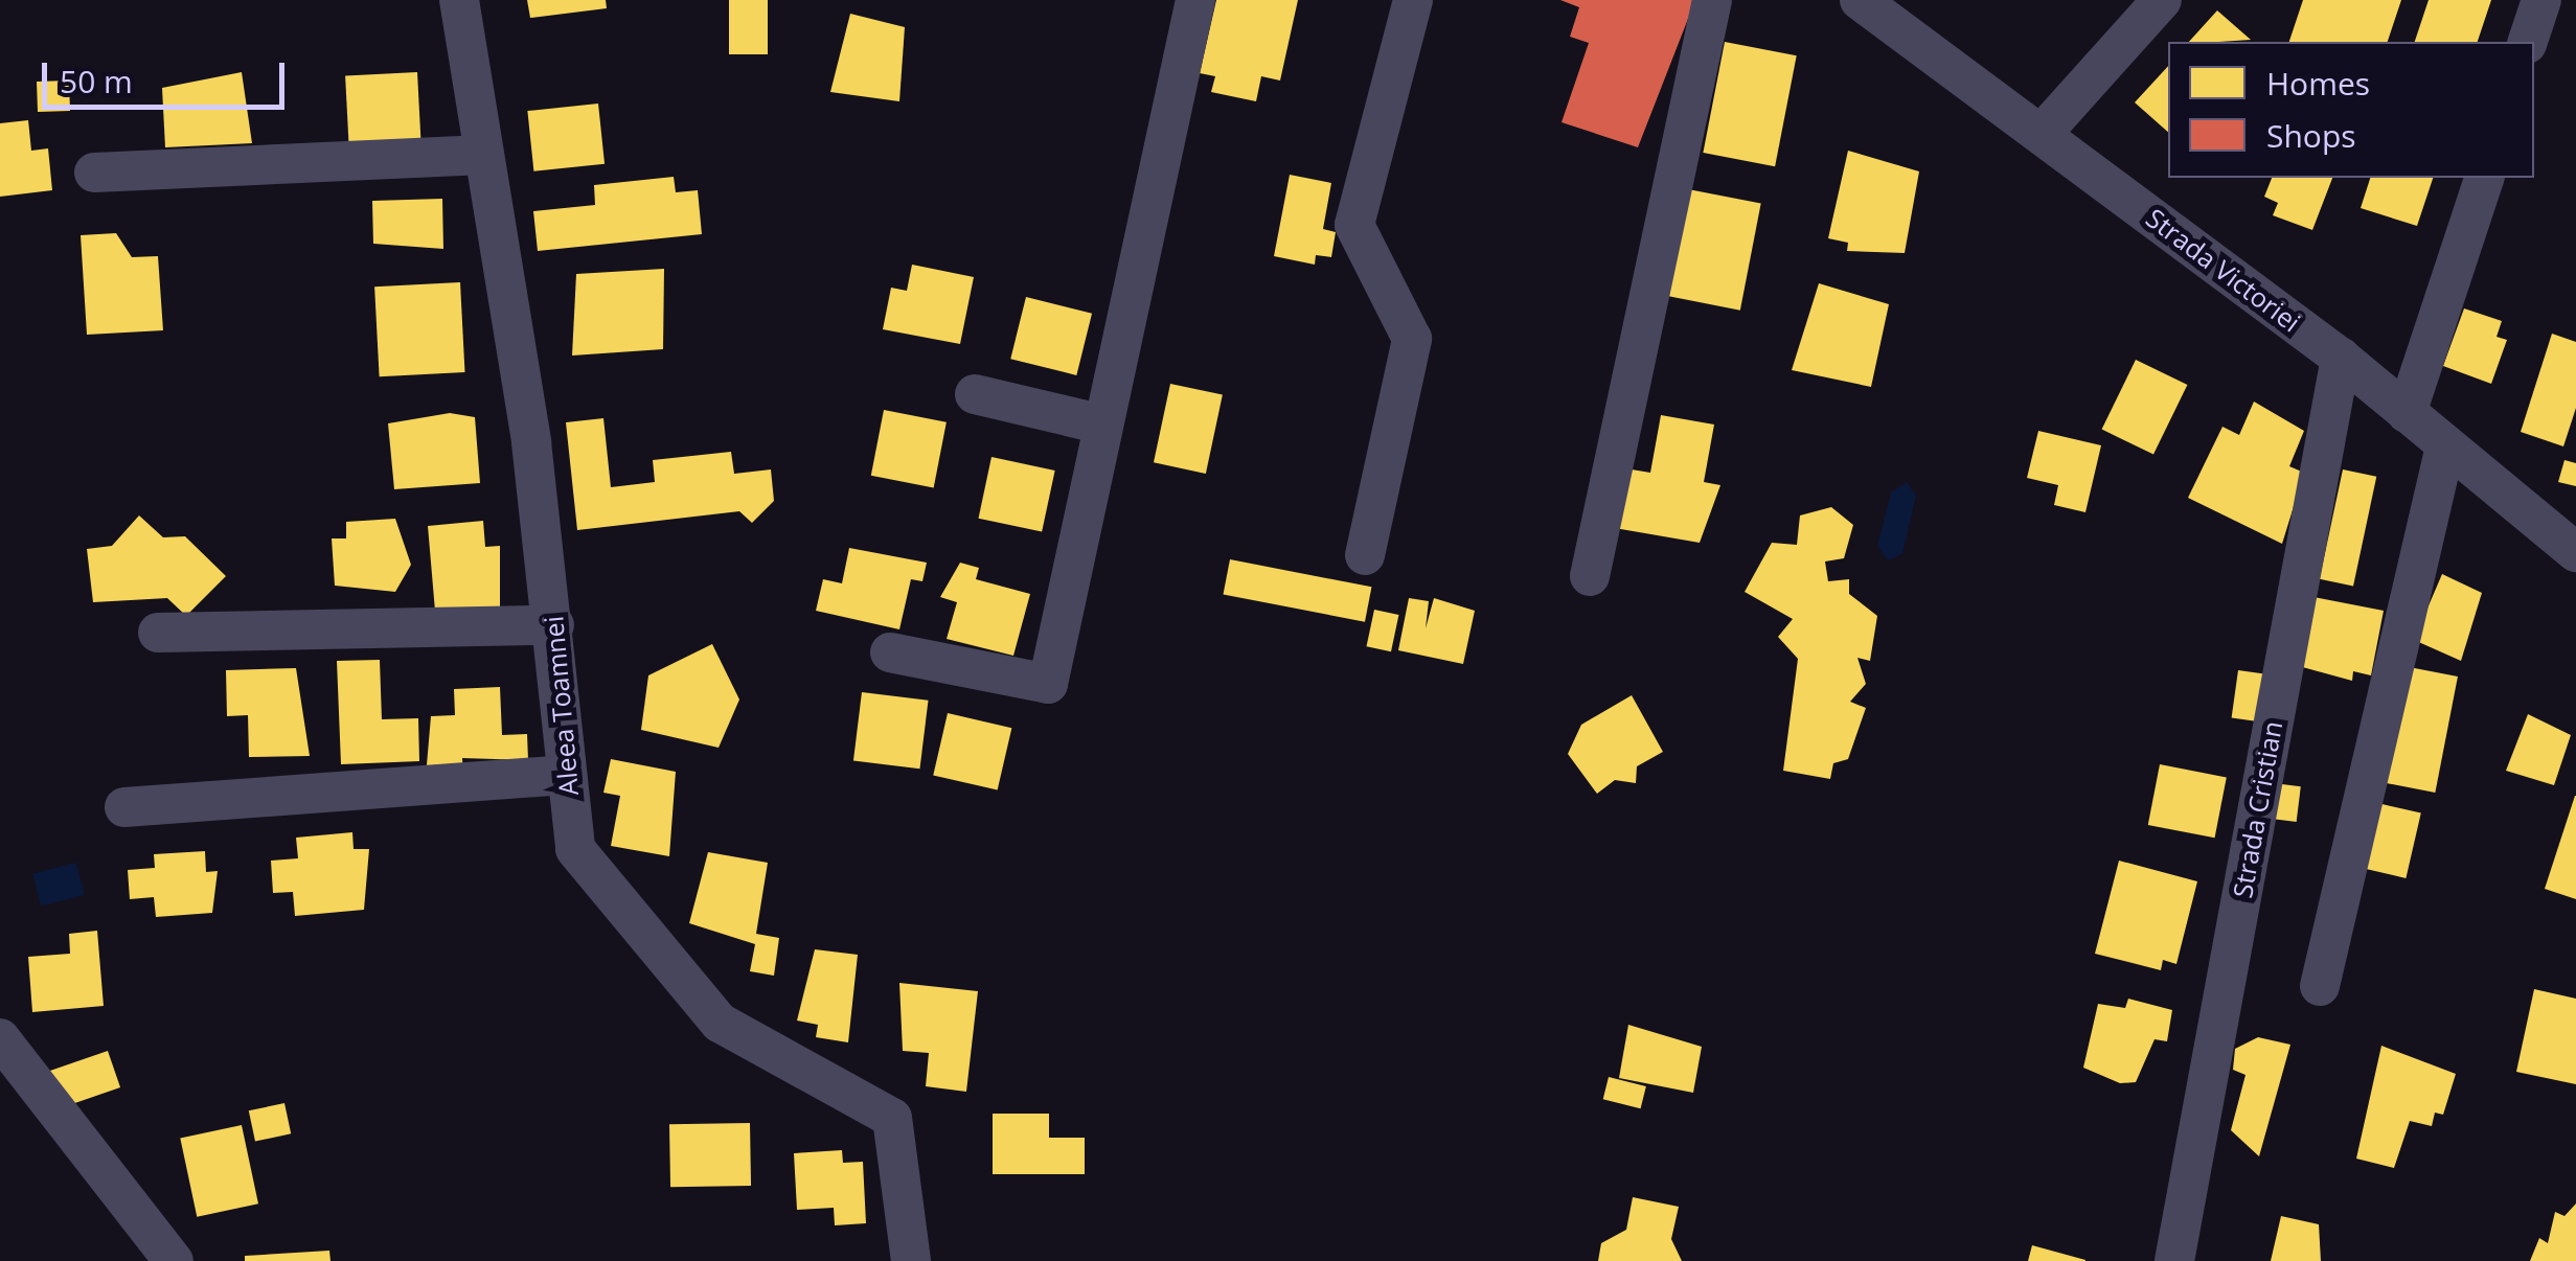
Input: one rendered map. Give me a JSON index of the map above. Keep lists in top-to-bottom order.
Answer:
{
  "streets": {
    "street": ["Strada Victoriei", "Aleea Toamnei", "Strada Cristian"]
  },
  "crossings": [
    ["Strada Victoriei", "Strada Cristian"]
  ],
  "legend": ["Homes", "Shops"],
  "scale_bar": "50 m"
}
